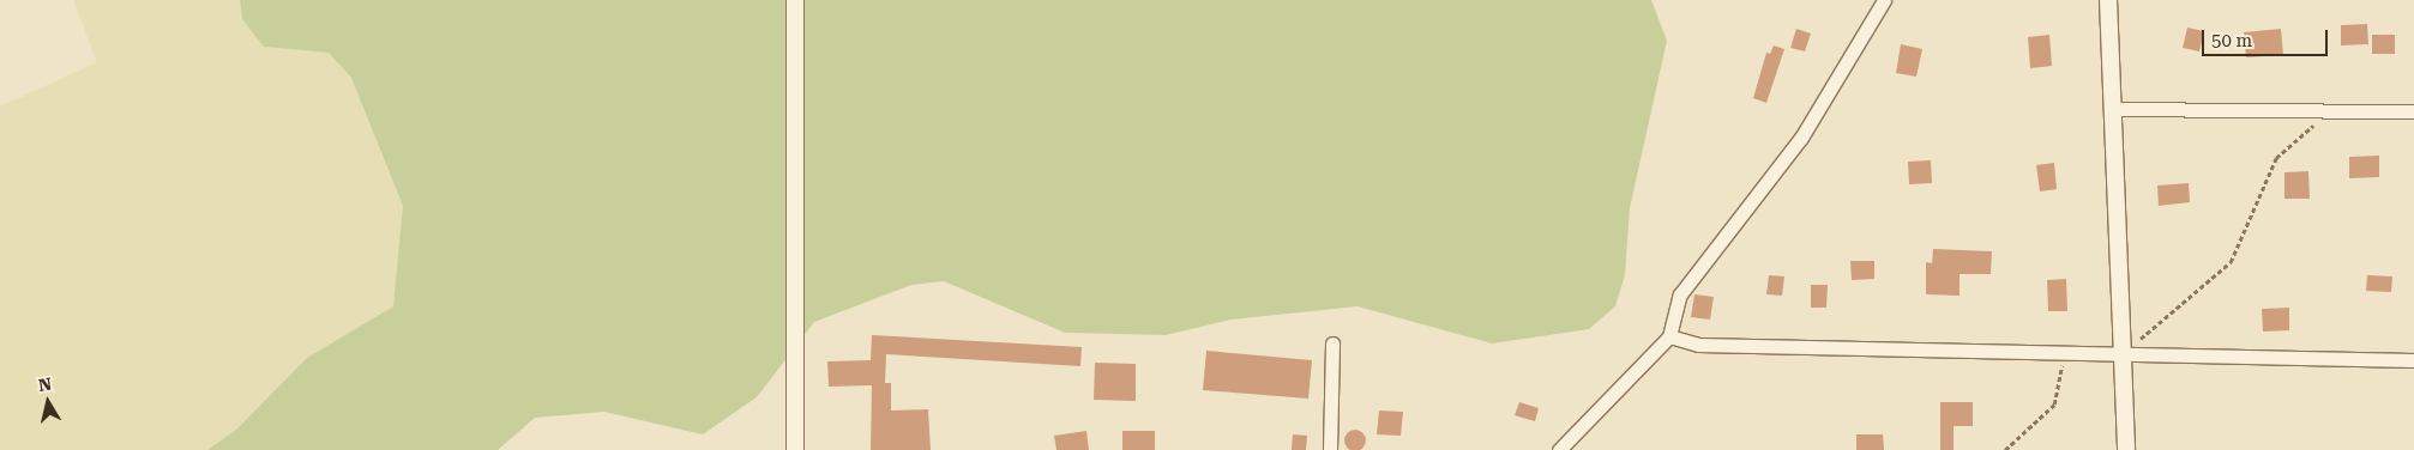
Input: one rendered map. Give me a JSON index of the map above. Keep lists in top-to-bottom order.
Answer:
{
  "scale_bar": "50 m",
  "north": "top"
}
